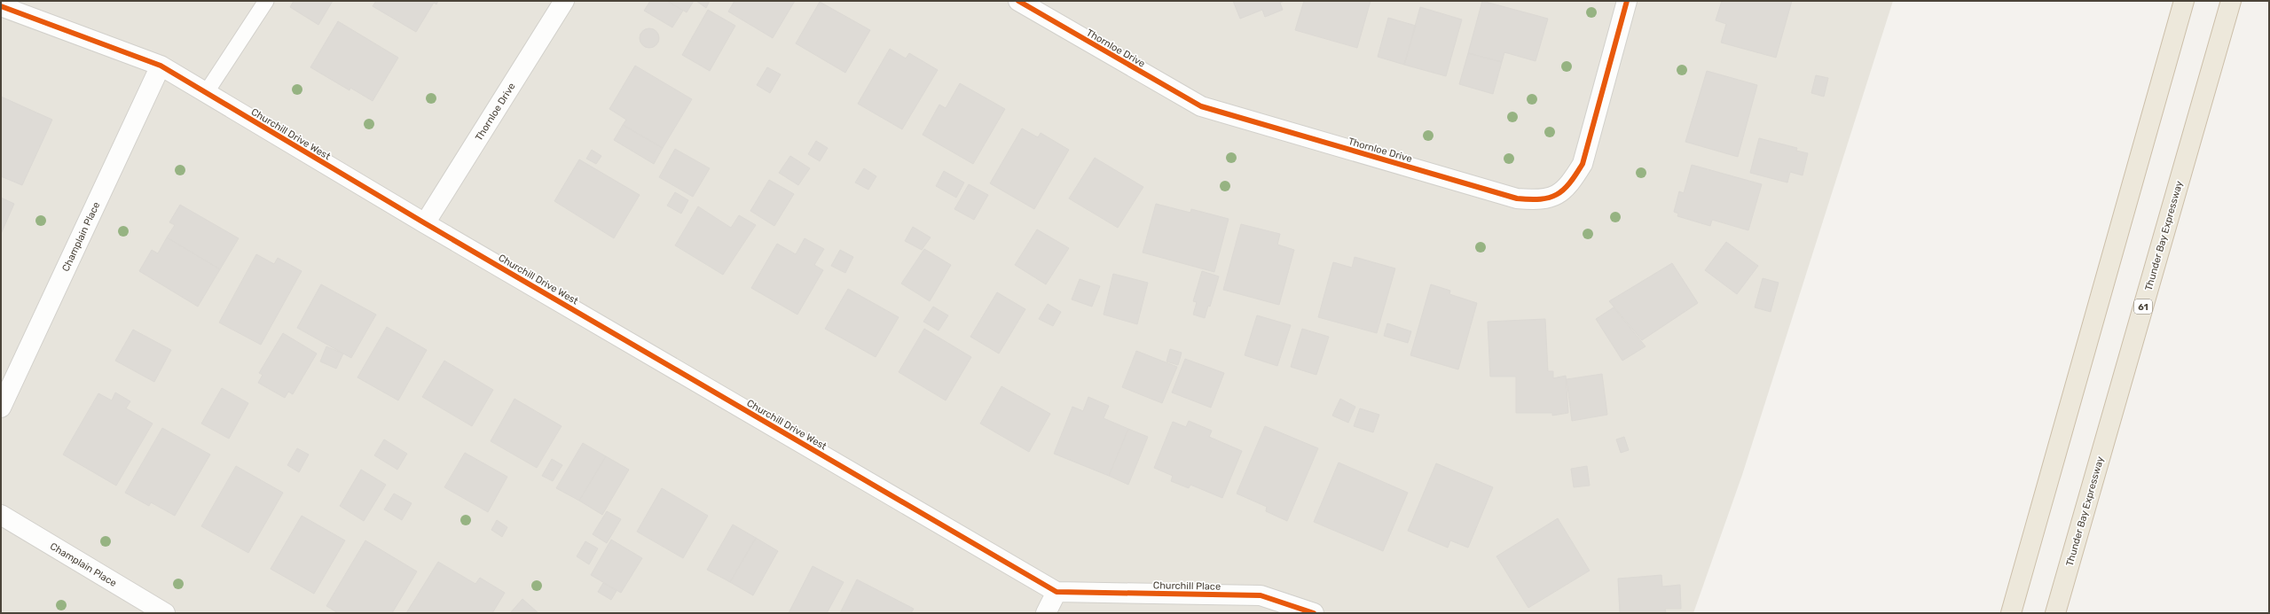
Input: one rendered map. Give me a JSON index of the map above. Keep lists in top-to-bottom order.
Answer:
{
  "streets": {
    "highway": ["Thunder Bay Expressway", "61"],
    "street": [
      "Thornloe Drive",
      "Churchill Drive West",
      "Champlain Place",
      "Churchill Place"
    ]
  },
  "crossings": [
    ["Thornloe Drive", "Churchill Drive West"],
    ["Churchill Drive West", "Champlain Place"],
    ["Churchill Drive West", "Churchill Place"]
  ]
}
